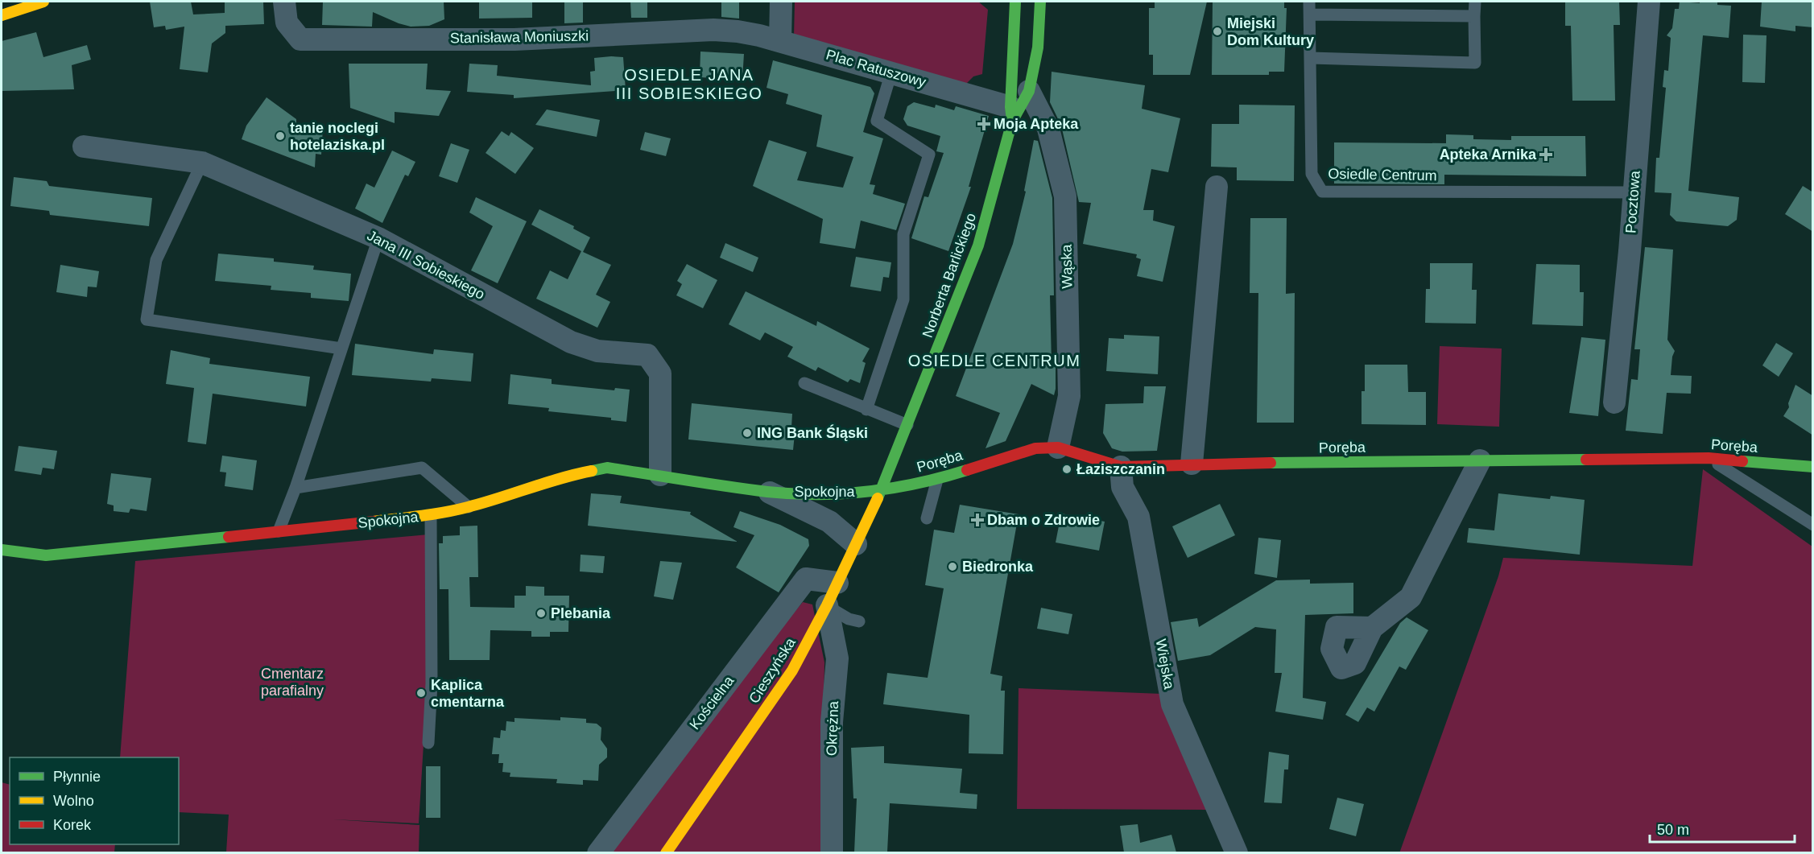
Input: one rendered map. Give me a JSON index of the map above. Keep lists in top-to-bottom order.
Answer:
{
  "streets": {
    "street": [
      "Stanisława Moniuszki",
      "Plac Ratuszowy",
      "Pocztowa",
      "Jana III Sobieskiego",
      "Wąska",
      "Norberta Barlickiego",
      "Poręba",
      "Spokojna",
      "Wiejska",
      "Cieszyńska",
      "Kościelna",
      "Okrężna"
    ],
    "lane": ["Osiedle Centrum"]
  },
  "crossings": [
    ["Stanisława Moniuszki", "Plac Ratuszowy"],
    ["Plac Ratuszowy", "Norberta Barlickiego"],
    ["Osiedle Centrum", "Pocztowa"],
    ["Jana III Sobieskiego", "Spokojna"],
    ["Wąska", "Norberta Barlickiego"],
    ["Wąska", "Poręba"],
    ["Norberta Barlickiego", "Poręba"],
    ["Norberta Barlickiego", "Spokojna"],
    ["Norberta Barlickiego", "Cieszyńska"],
    ["Poręba", "Spokojna"],
    ["Poręba", "Wiejska"],
    ["Poręba", "Cieszyńska"],
    ["Spokojna", "Cieszyńska"],
    ["Cieszyńska", "Kościelna"],
    ["Cieszyńska", "Okrężna"]
  ],
  "districts": ["OSIEDLE JANA III SOBIESKIEGO", "OSIEDLE CENTRUM"],
  "parks": ["Cmentarz parafialny"],
  "places": {
    "other": [
      "Miejski Dom Kultury",
      "tanie noclegi hotelaziska.pl",
      "ING Bank Śląski",
      "Łaziszczanin",
      "Biedronka",
      "Plebania",
      "Kaplica cmentarna"
    ],
    "health": ["Moja Apteka", "Apteka Arnika", "Dbam o Zdrowie"]
  },
  "legend": ["Płynnie", "Wolno", "Korek"],
  "scale_bar": "50 m"
}
